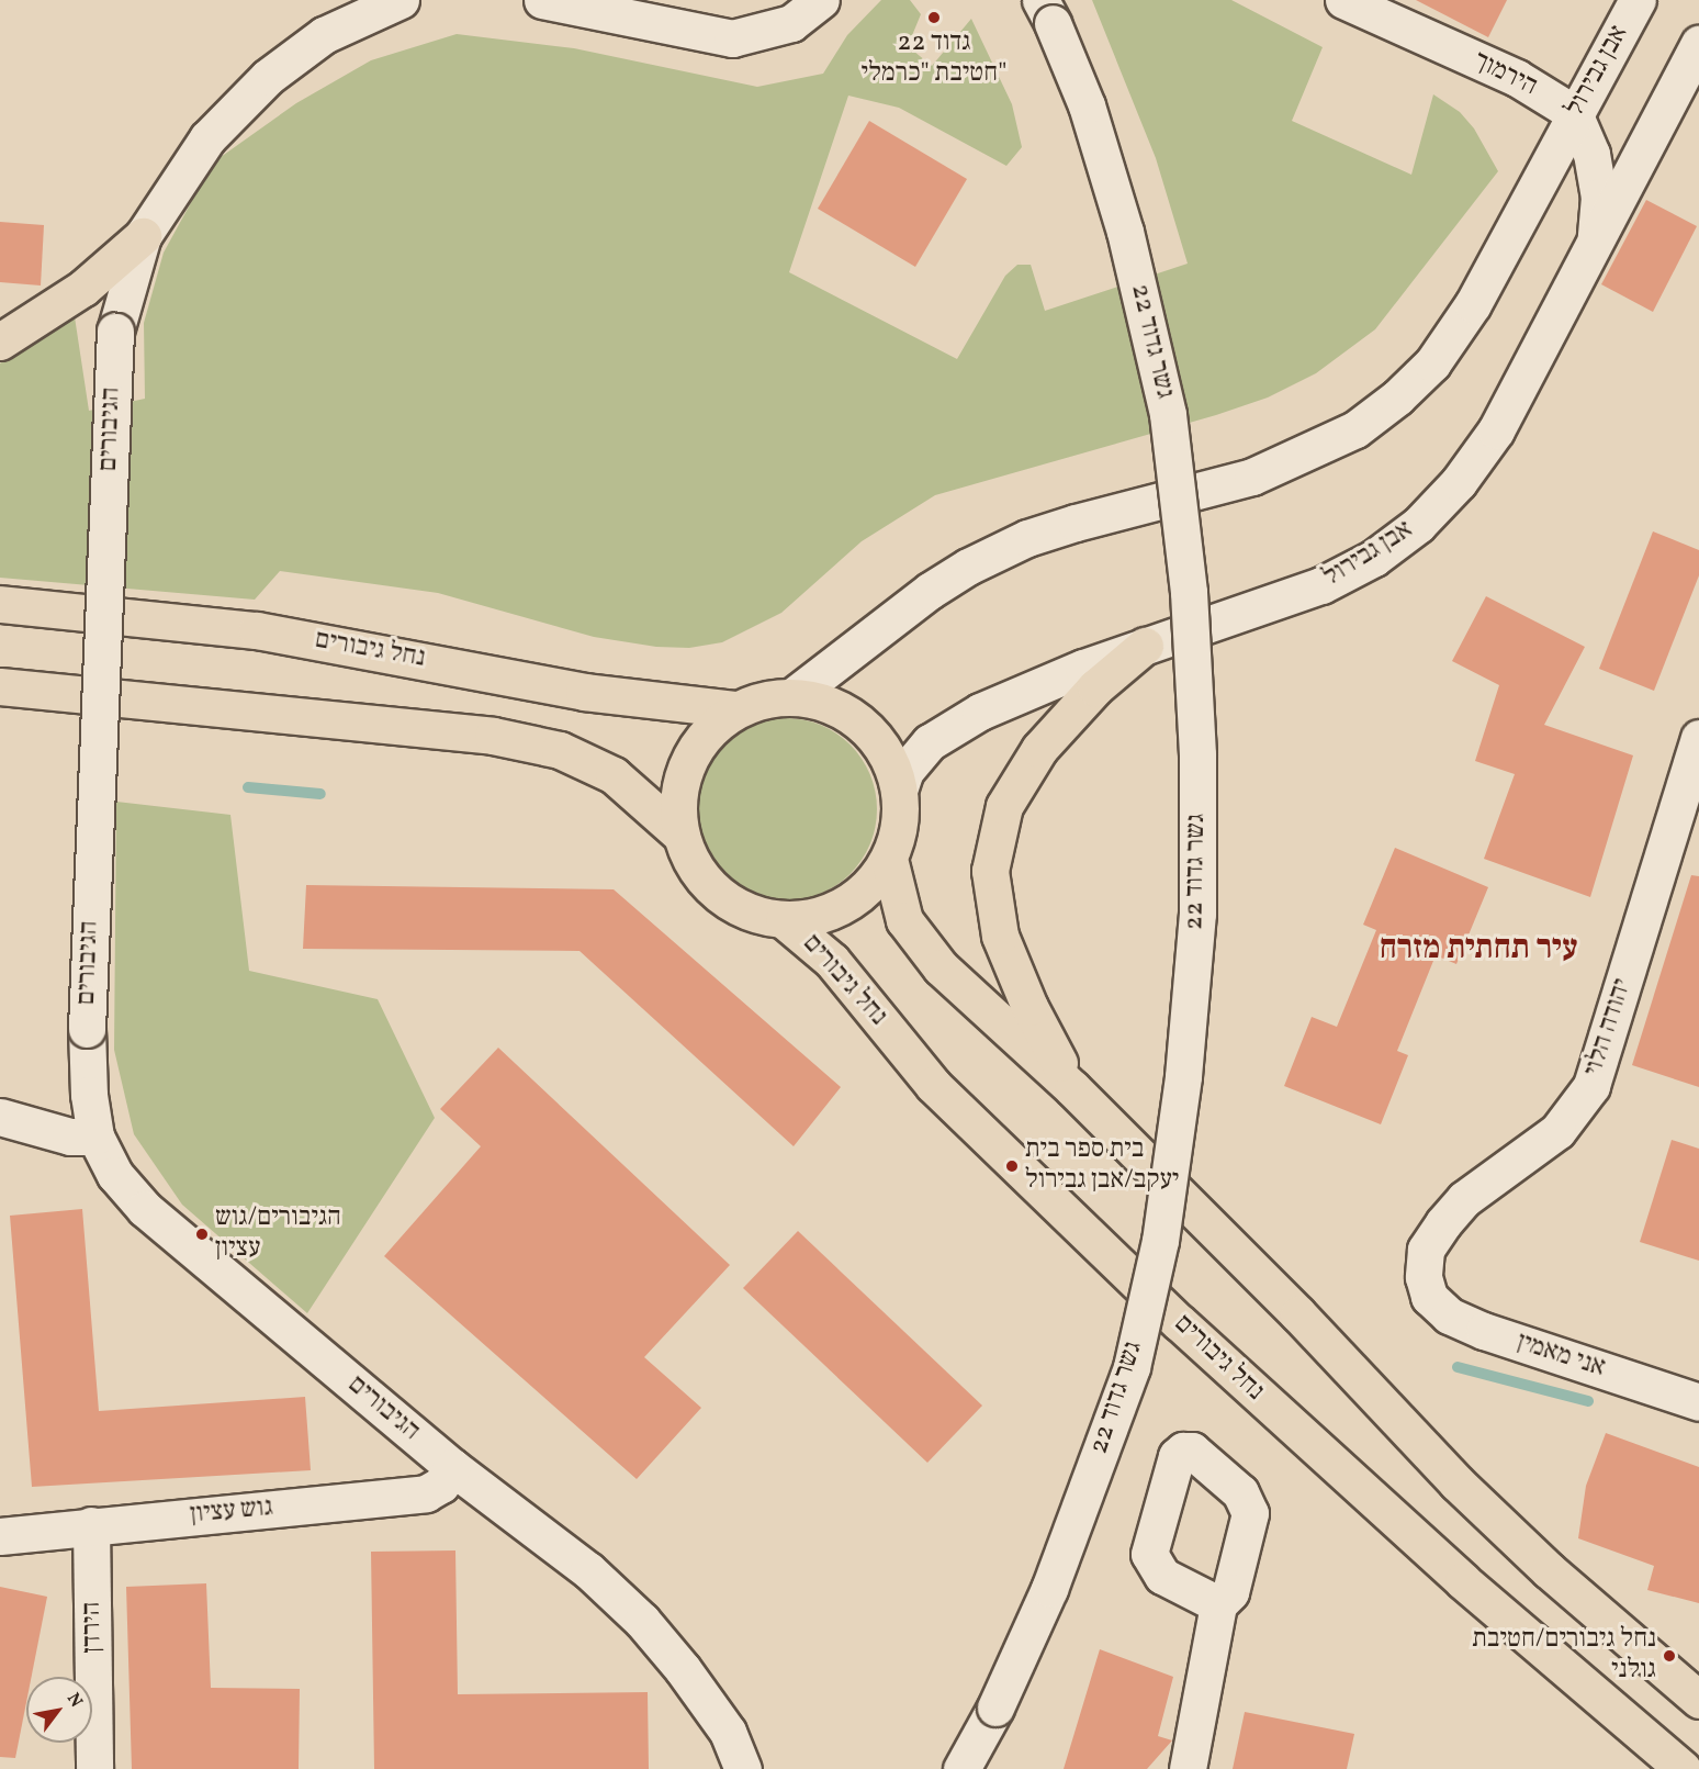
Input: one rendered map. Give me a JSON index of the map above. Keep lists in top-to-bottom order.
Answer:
{
  "streets": {
    "main road": ["נחל גיבורים"],
    "street": [
      "אבן גבירול",
      "הירמוך",
      "גשר גדוד 22",
      "הגיבורים",
      "יהודה הלוי",
      "אני מאמין",
      "גוש עציון",
      "הירדן"
    ]
  },
  "crossings": [
    ["אבן גבירול", "הירמוך"],
    ["אבן גבירול", "נחל גיבורים"],
    ["הגיבורים", "גוש עציון"],
    ["יהודה הלוי", "אני מאמין"],
    ["גוש עציון", "הירדן"]
  ],
  "districts": ["עיר תחתית מזרח"],
  "places": [
    "גדוד 22 חטיבת \"כרמלי\"",
    "בית ספר בית יעקב/אבן גבירול",
    "הגיבורים/גוש עציון",
    "נחל גיבורים/חטיבת גולני"
  ],
  "north": "top right"
}
